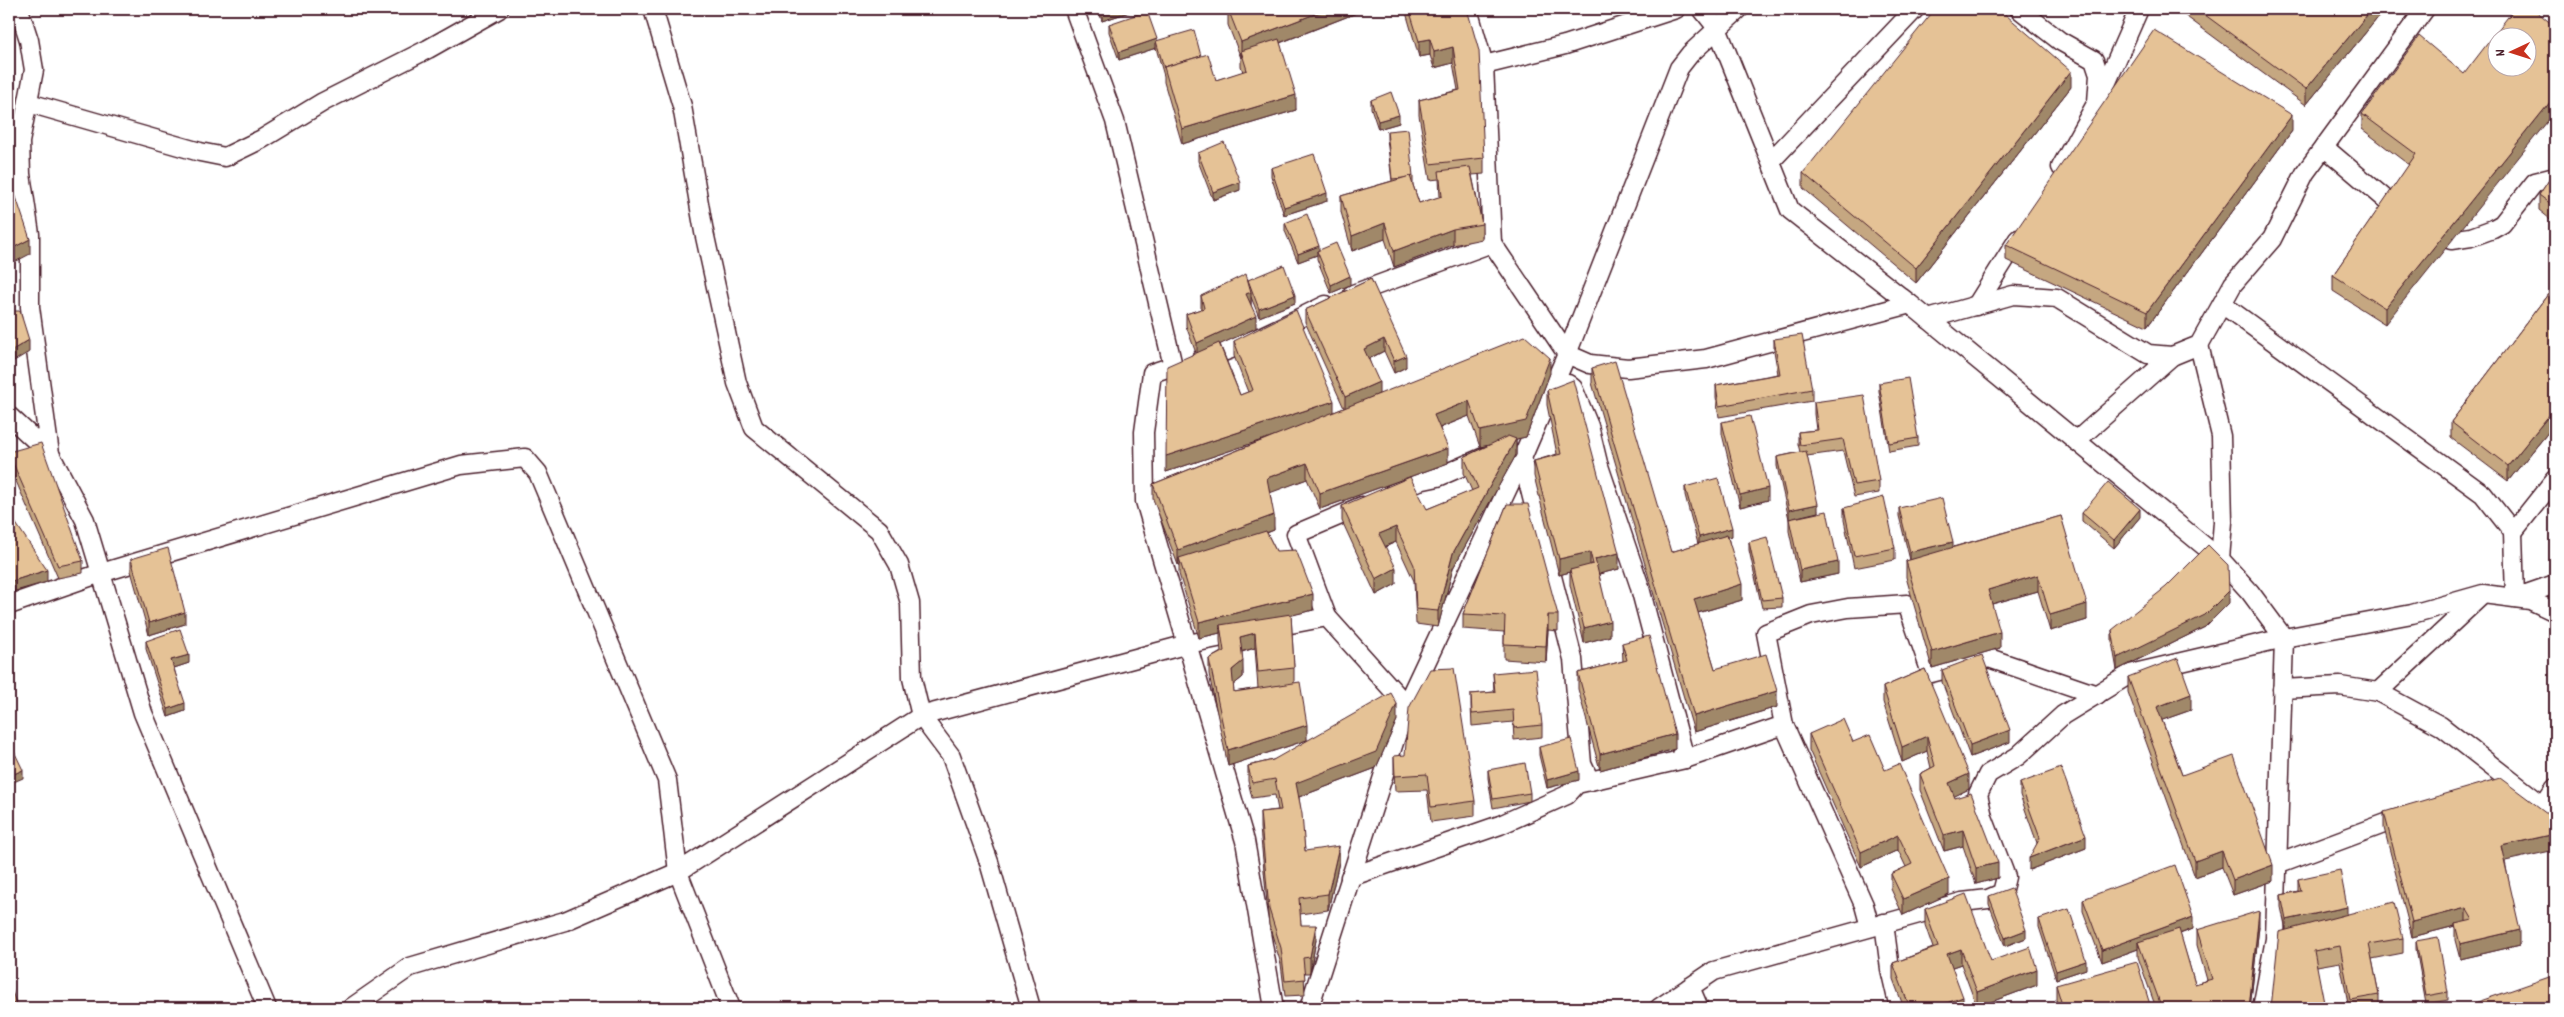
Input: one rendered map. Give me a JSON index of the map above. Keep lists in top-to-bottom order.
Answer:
{
  "north": "left"
}
